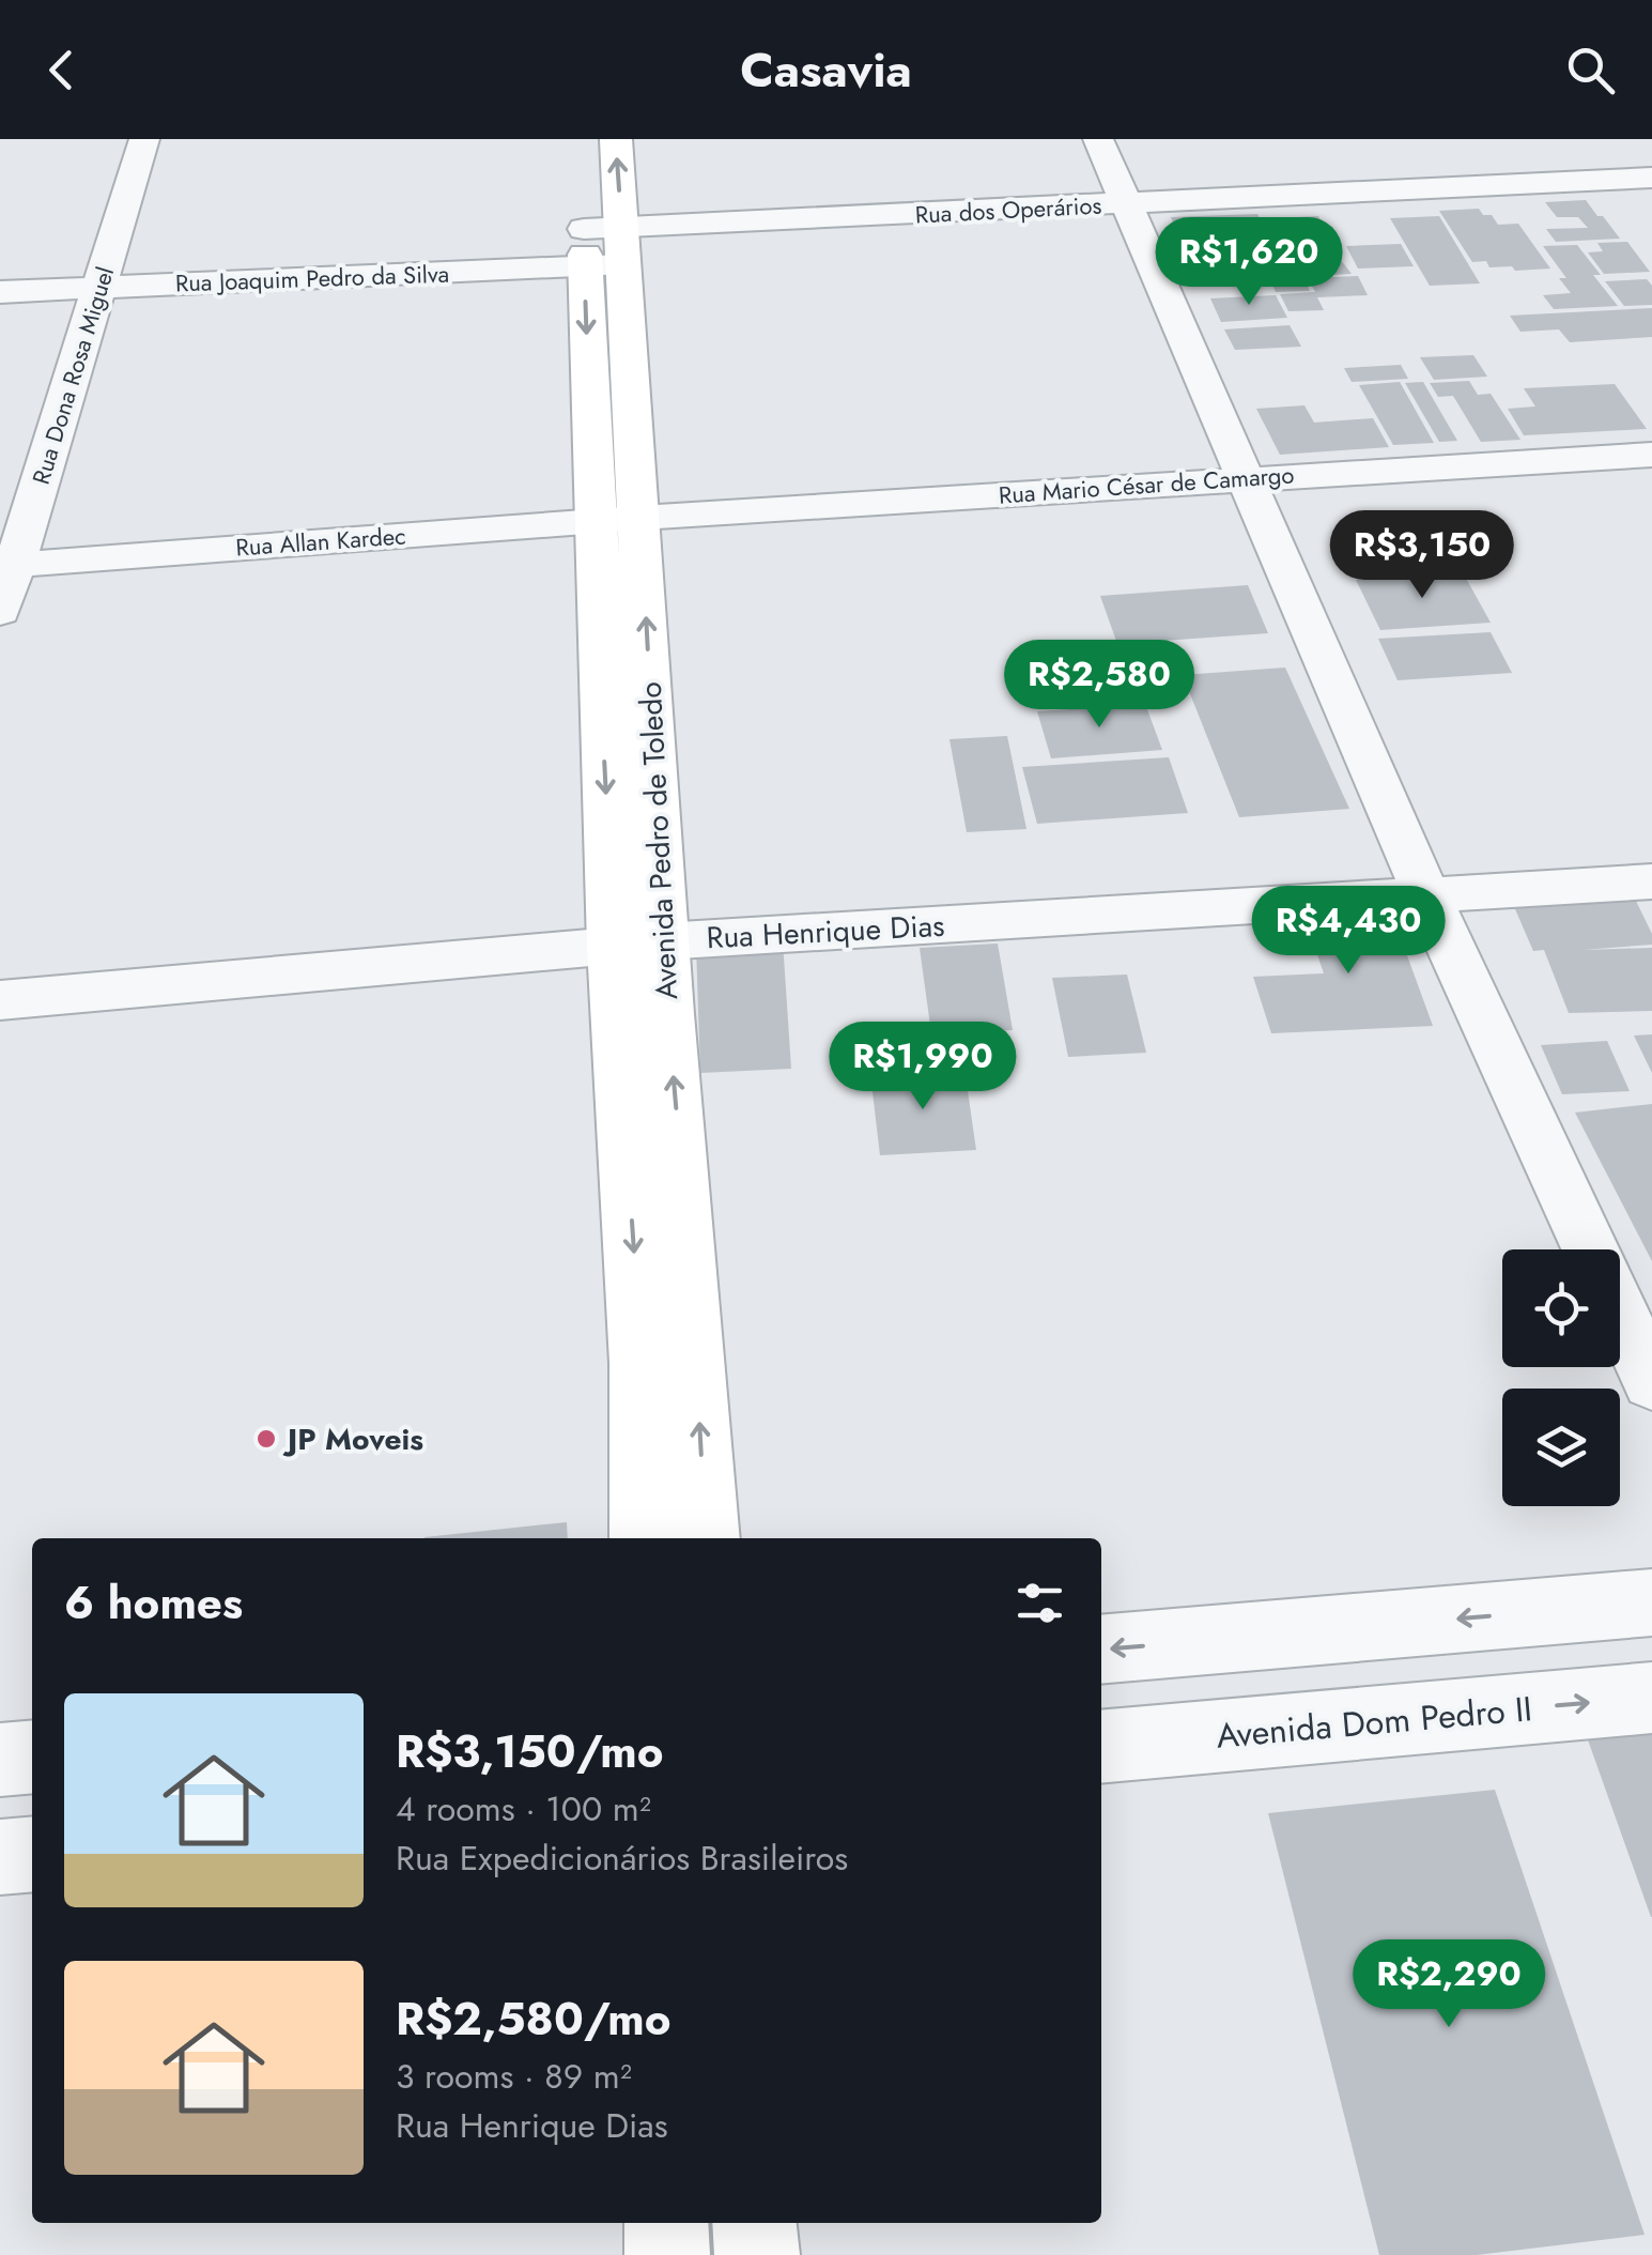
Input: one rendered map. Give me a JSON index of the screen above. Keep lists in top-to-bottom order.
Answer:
{
  "streets": {
    "main road": ["Avenida Pedro de Toledo"],
    "street": [
      "Rua dos Operários",
      "Rua Joaquim Pedro da Silva",
      "Rua Dona Rosa Miguel",
      "Rua Mario César de Camargo",
      "Rua Allan Kardec",
      "Rua Henrique Dias",
      "Avenida Dom Pedro II"
    ]
  },
  "crossings": [
    ["Rua dos Operários", "Rua Joaquim Pedro da Silva"],
    ["Rua dos Operários", "Avenida Pedro de Toledo"],
    ["Rua Joaquim Pedro da Silva", "Rua Dona Rosa Miguel"],
    ["Rua Joaquim Pedro da Silva", "Avenida Pedro de Toledo"],
    ["Rua Dona Rosa Miguel", "Rua Allan Kardec"],
    ["Rua Mario César de Camargo", "Rua Allan Kardec"],
    ["Rua Mario César de Camargo", "Avenida Pedro de Toledo"],
    ["Rua Allan Kardec", "Avenida Pedro de Toledo"],
    ["Avenida Pedro de Toledo", "Rua Henrique Dias"]
  ],
  "places": ["JP Moveis"],
  "page": {
    "header": "Casavia",
    "price": [
      "R$1,620",
      "R$3,150",
      "R$2,580",
      "R$4,430",
      "R$1,990",
      "R$2,290"
    ],
    "heading": "6 homes",
    "list": [
      {
        "name": "R$3,150/mo",
        "note": "4 rooms · 100 m² · Rua Expedicionários Brasileiros"
      },
      {
        "name": "R$2,580/mo",
        "note": "3 rooms · 89 m² · Rua Henrique Dias"
      }
    ]
  }
}
